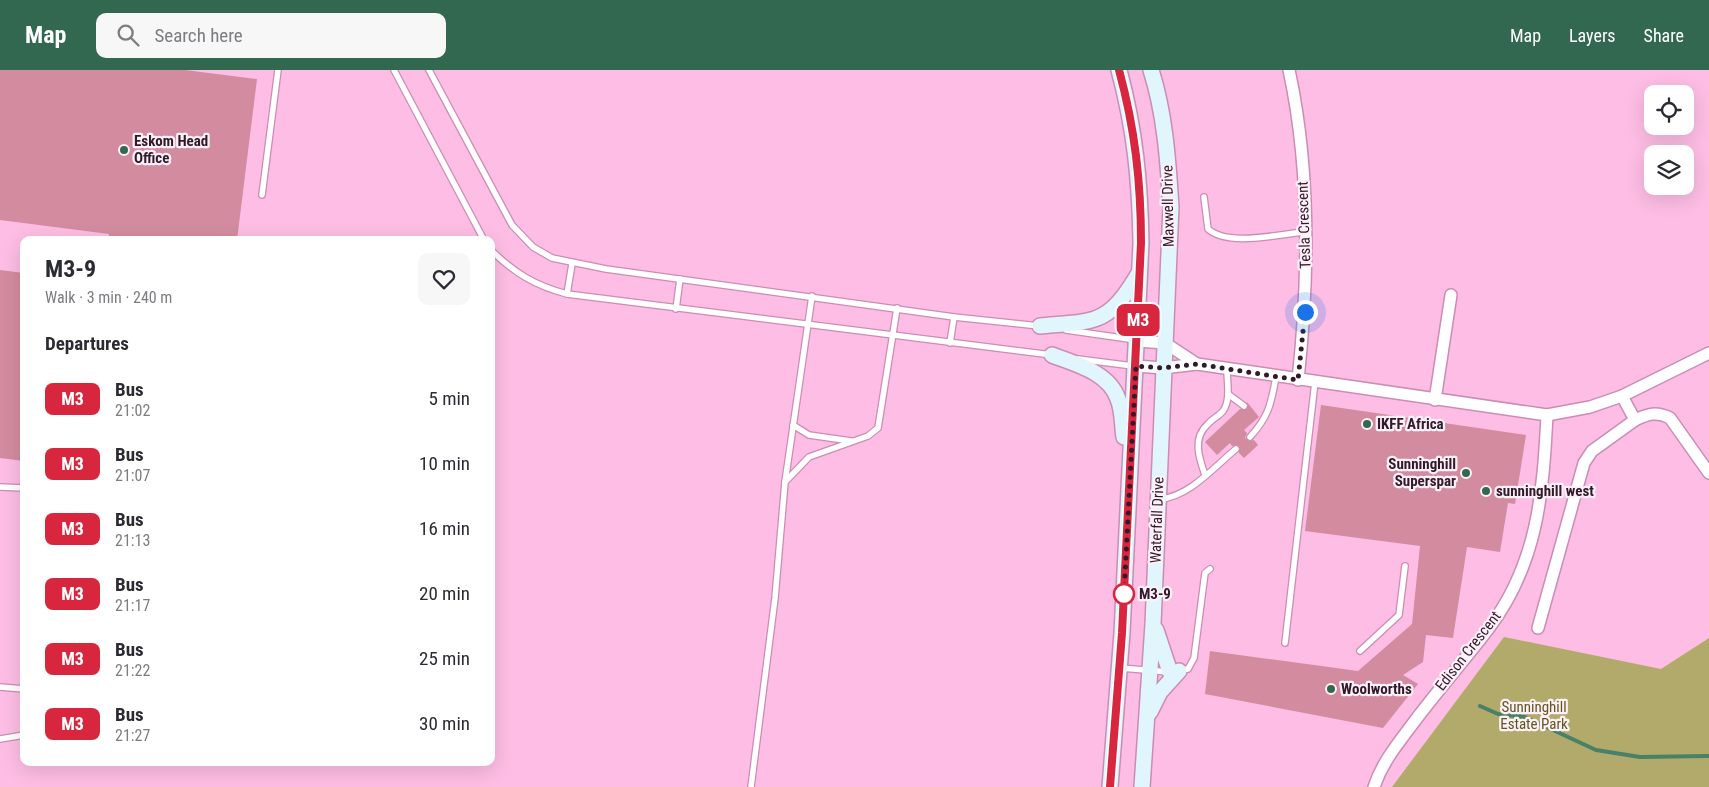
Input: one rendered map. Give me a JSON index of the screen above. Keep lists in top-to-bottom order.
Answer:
{
  "streets": {
    "main road": ["Maxwell Drive", "Waterfall Drive"],
    "street": ["Tesla Crescent", "Edison Crescent"]
  },
  "crossings": [
    ["Maxwell Drive", "Waterfall Drive"]
  ],
  "parks": ["Sunninghill Estate Park"],
  "places": [
    "Eskom Head Office",
    "IKFF Africa",
    "Sunninghill Superspar",
    "sunninghill west",
    "M3-9",
    "Woolworths"
  ],
  "lines": ["bus line M3"],
  "page": {
    "header": "Map",
    "search": "Search here",
    "nav": ["Map", "Layers", "Share"],
    "on_map": "M3",
    "heading": [
      ["M3-9", "Walk · 3 min · 240 m"],
      "Departures"
    ],
    "list": [
      {
        "mark": "M3",
        "name": "Bus",
        "note": "21:02",
        "value": "5 min"
      },
      {
        "mark": "M3",
        "name": "Bus",
        "note": "21:07",
        "value": "10 min"
      },
      {
        "mark": "M3",
        "name": "Bus",
        "note": "21:13",
        "value": "16 min"
      },
      {
        "mark": "M3",
        "name": "Bus",
        "note": "21:17",
        "value": "20 min"
      },
      {
        "mark": "M3",
        "name": "Bus",
        "note": "21:22",
        "value": "25 min"
      },
      {
        "mark": "M3",
        "name": "Bus",
        "note": "21:27",
        "value": "30 min"
      }
    ]
  }
}
